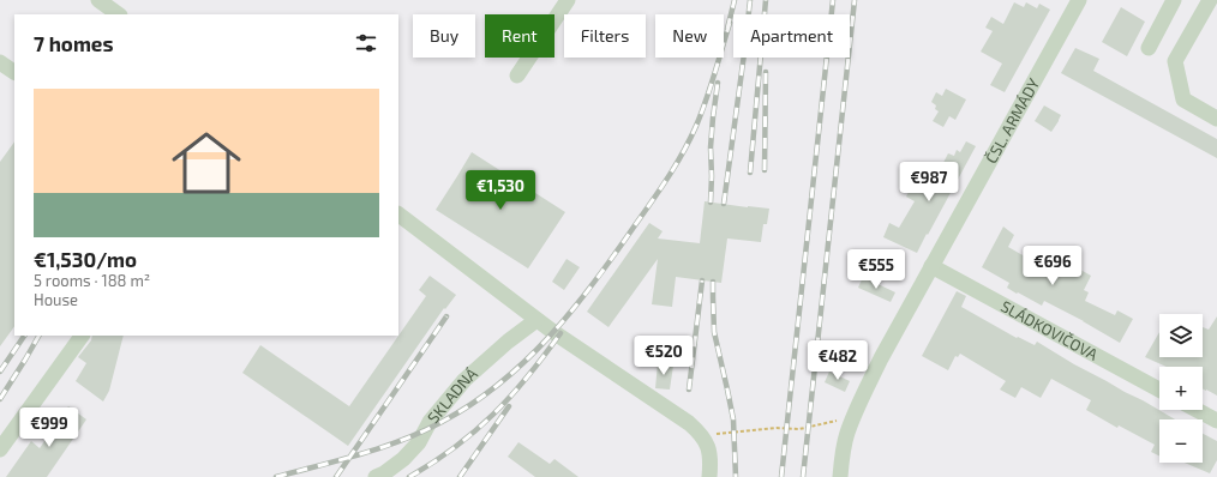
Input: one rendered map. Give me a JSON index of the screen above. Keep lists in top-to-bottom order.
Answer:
{
  "streets": {
    "street": ["ČSL. ARMÁDY", "SLÁDKOVIČOVA", "SKLADNÁ"]
  },
  "crossings": [
    ["ČSL. ARMÁDY", "SLÁDKOVIČOVA"]
  ],
  "page": {
    "chip": [
      "Buy",
      "Rent",
      "Filters",
      "New",
      "Apartment"
    ],
    "heading": "7 homes",
    "list": [
      {
        "name": "€1,530/mo",
        "note": "5 rooms · 188 m² · House"
      }
    ],
    "price": [
      "€987",
      "€1,530",
      "€696",
      "€555",
      "€520",
      "€482",
      "€999"
    ],
    "map_buttons": ["+", "−"]
  }
}
